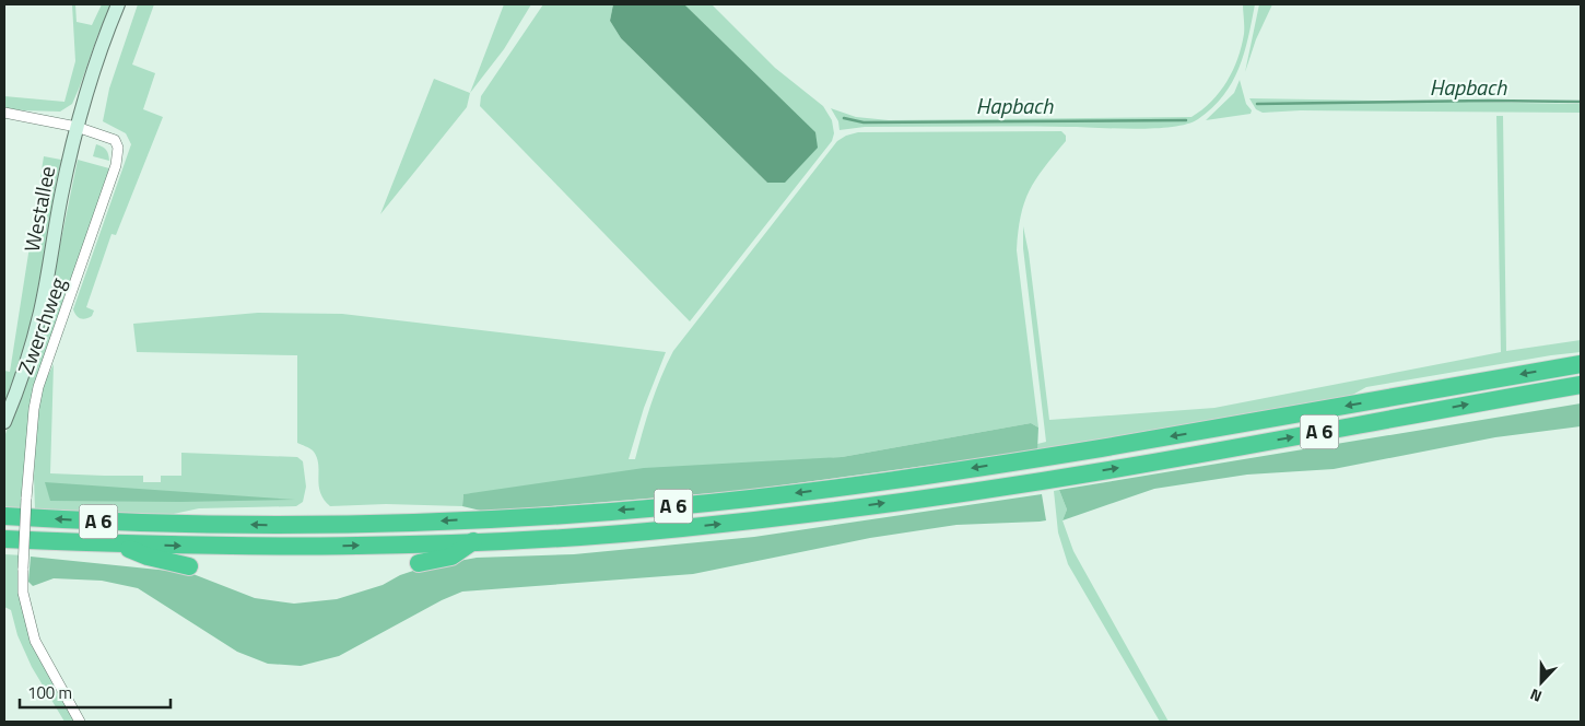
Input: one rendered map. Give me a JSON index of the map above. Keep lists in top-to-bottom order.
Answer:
{
  "streets": {
    "highway": ["A 6"],
    "main road": ["Westallee"],
    "street": ["Zwerchweg"]
  },
  "crossings": [
    ["Westallee", "Zwerchweg"]
  ],
  "water": ["Hapbach"],
  "scale_bar": "100 m",
  "north": "bottom"
}
